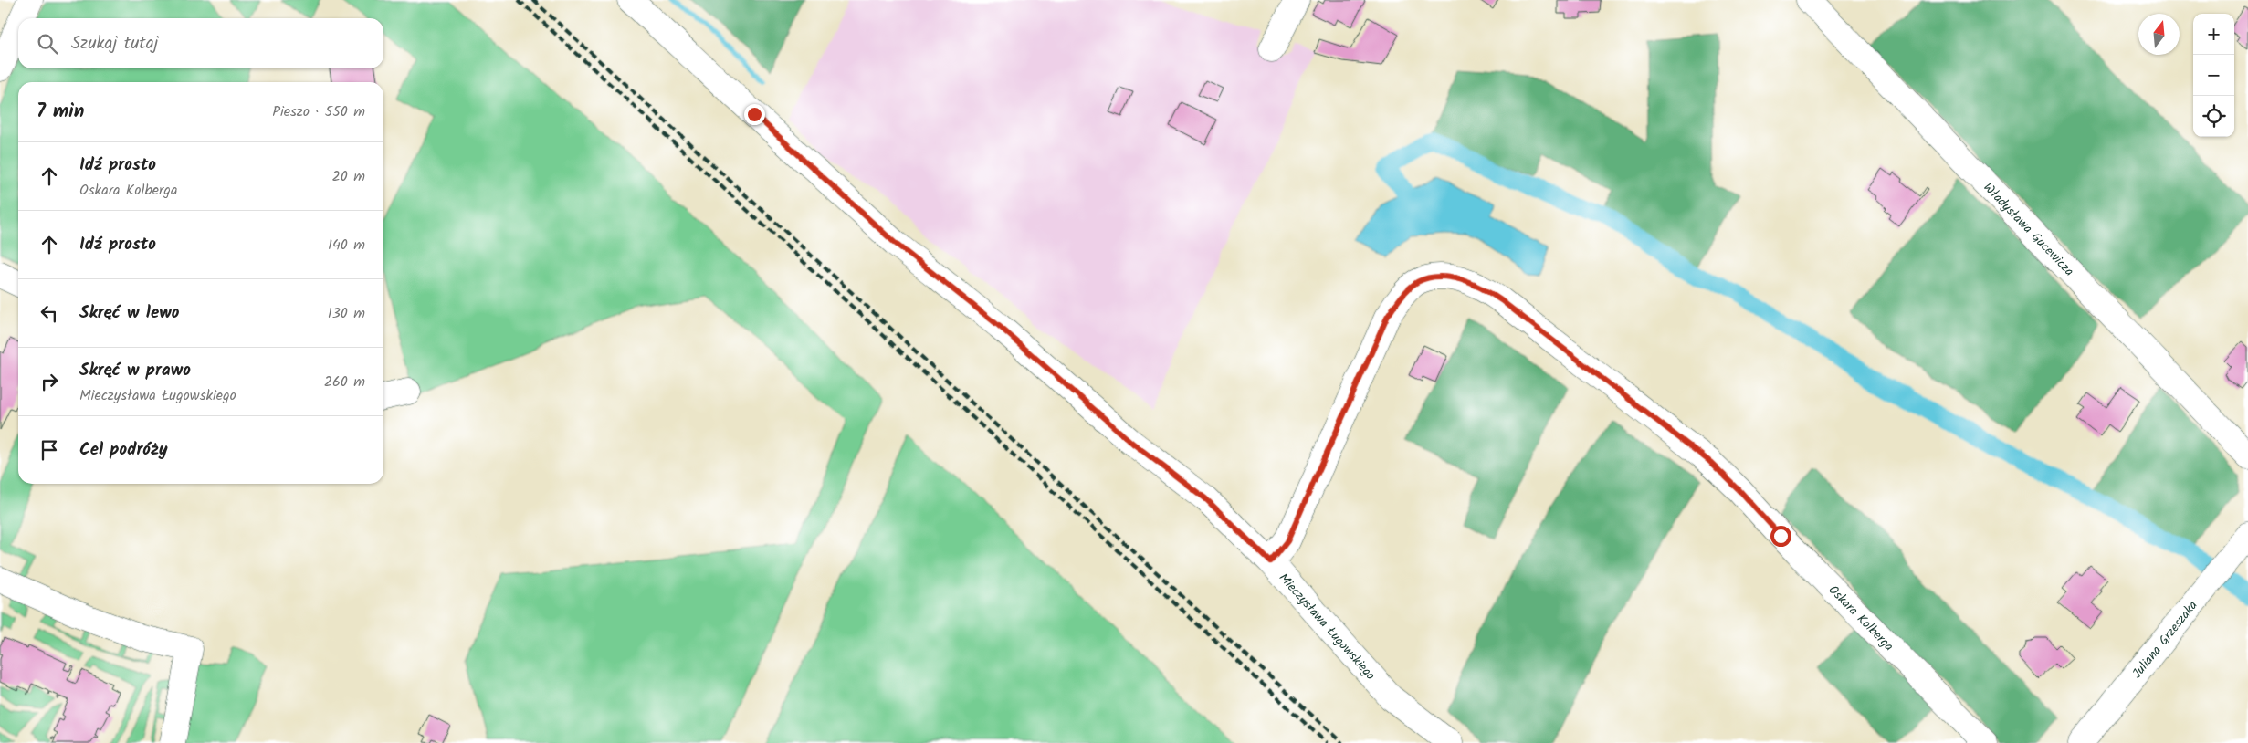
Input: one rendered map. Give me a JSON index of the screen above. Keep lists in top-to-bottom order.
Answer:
{
  "streets": {
    "street": [
      "Władysława Gucewicza",
      "Oskara Kolberga",
      "Mieczysława Ługowskiego",
      "Juliana Grzeszaka"
    ]
  },
  "crossings": [
    ["Oskara Kolberga", "Mieczysława Ługowskiego"]
  ],
  "north": "top",
  "page": {
    "map_buttons": ["+", "−"],
    "search": "Szukaj tutaj",
    "heading": ["7 min", "Pieszo · 550 m"],
    "list": [
      ["Idź prosto", "Oskara Kolberga", "20 m"],
      ["Idź prosto", "140 m"],
      ["Skręć w lewo", "130 m"],
      ["Skręć w prawo", "Mieczysława Ługowskiego", "260 m"],
      "Cel podróży"
    ]
  }
}
